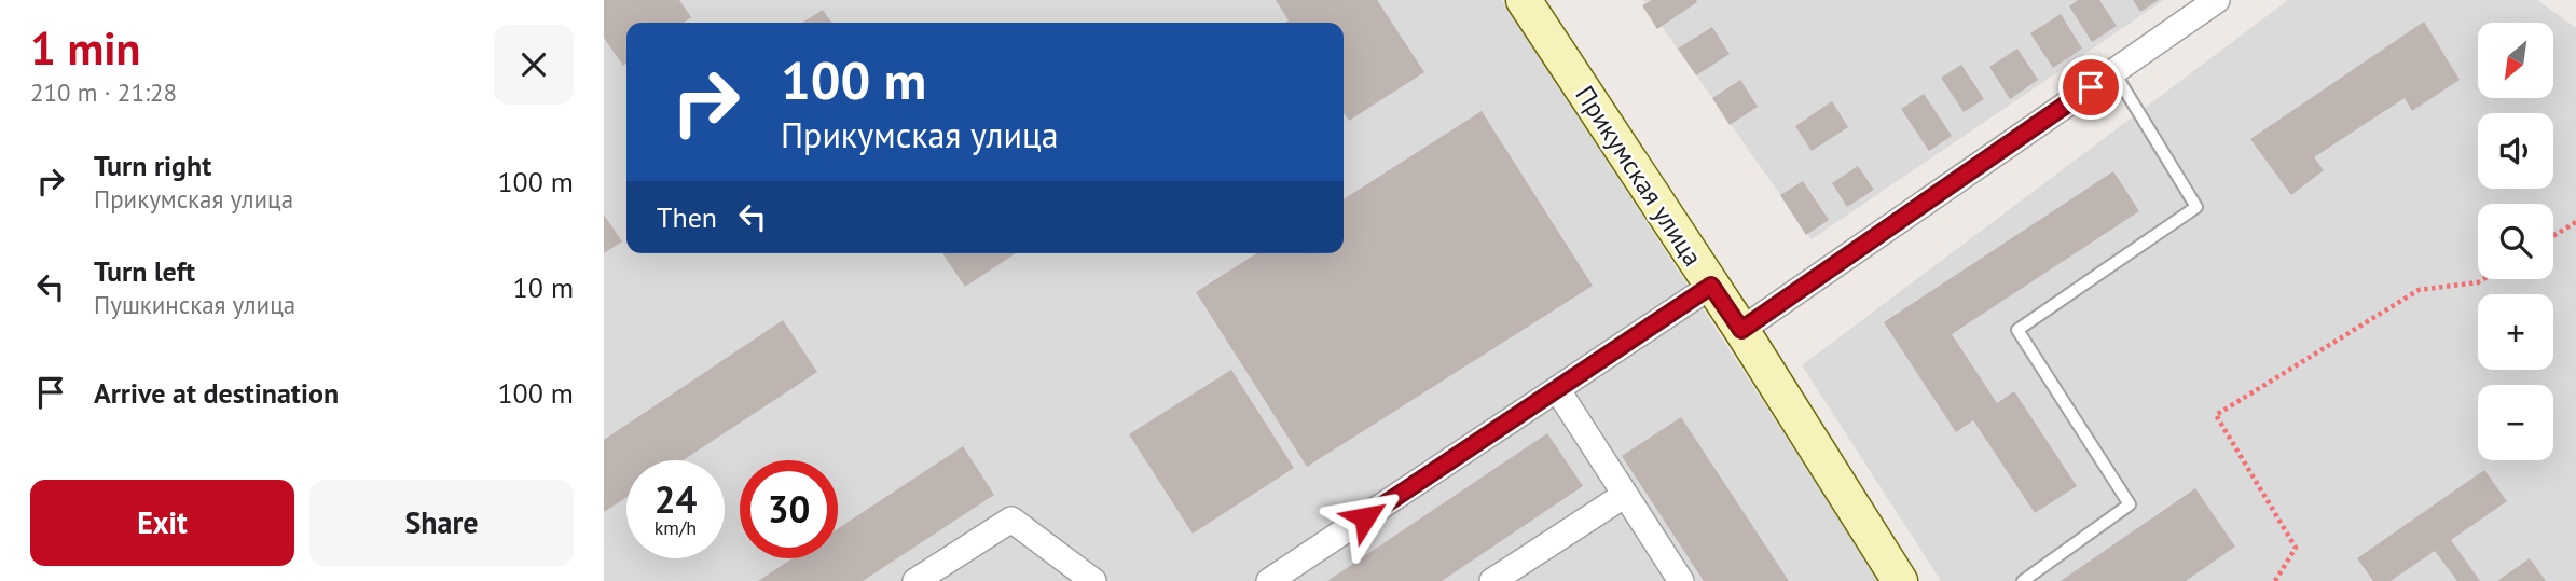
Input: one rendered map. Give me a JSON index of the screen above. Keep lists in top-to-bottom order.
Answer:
{
  "streets": {
    "main road": ["Прикумская улица"]
  },
  "north": "bottom left",
  "page": {
    "heading": ["1 min", "210 m · 21:28"],
    "map_buttons": ["+", "−"],
    "turn": ["100 m", "Прикумская улица"],
    "list": [
      {
        "name": "Turn right",
        "note": "Прикумская улица",
        "value": "100 m"
      },
      {
        "name": "Turn left",
        "note": "Пушкинская улица",
        "value": "10 m"
      },
      {
        "name": "Arrive at destination",
        "value": "100 m"
      }
    ],
    "then": "Then",
    "speed": "24 km/h",
    "limit": "30",
    "buttons": ["Exit", "Share"]
  }
}
